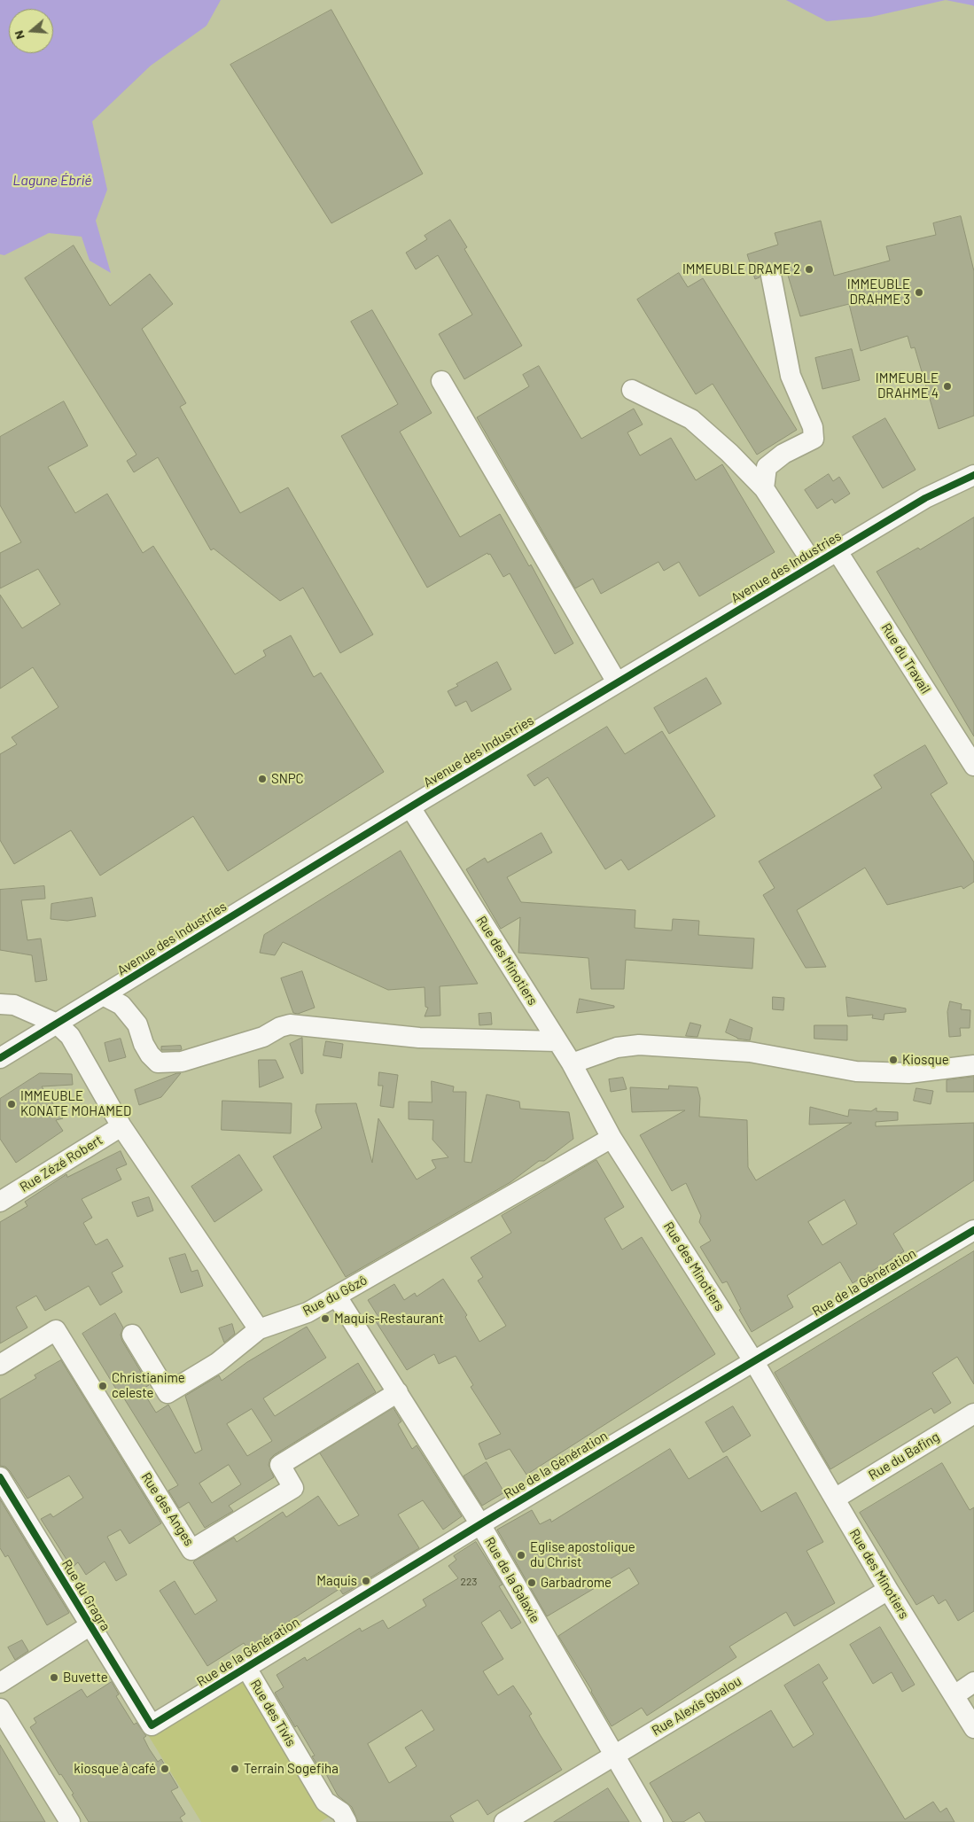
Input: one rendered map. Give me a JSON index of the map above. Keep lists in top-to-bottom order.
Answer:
{
  "streets": {
    "street": [
      "Avenue des Industries",
      "Rue du Travail",
      "Rue des Minotiers",
      "Rue Zézé Robert",
      "Rue de la Génération",
      "Rue du Gôzô",
      "Rue du Bafing",
      "Rue des Anges",
      "Rue de la Galaxie",
      "Rue du Gragra",
      "Rue Alexis Gbalou",
      "Rue des Tivis"
    ]
  },
  "crossings": [
    ["Avenue des Industries", "Rue du Travail"],
    ["Avenue des Industries", "Rue des Minotiers"],
    ["Rue des Minotiers", "Rue de la Génération"],
    ["Rue des Minotiers", "Rue du Gôzô"],
    ["Rue des Minotiers", "Rue du Bafing"],
    ["Rue des Minotiers", "Rue Alexis Gbalou"],
    ["Rue de la Génération", "Rue de la Galaxie"],
    ["Rue de la Génération", "Rue du Gragra"],
    ["Rue de la Génération", "Rue des Tivis"],
    ["Rue du Gôzô", "Rue de la Galaxie"],
    ["Rue des Anges", "Rue de la Galaxie"],
    ["Rue de la Galaxie", "Rue Alexis Gbalou"]
  ],
  "water": ["Lagune Ébrié"],
  "places": [
    "IMMEUBLE DRAME 2",
    "IMMEUBLE DRAHME 3",
    "IMMEUBLE DRAHME 4",
    "SNPC",
    "Kiosque",
    "IMMEUBLE KONATE MOHAMED",
    "Maquis-Restaurant",
    "Christianime celeste",
    "Eglise apostolique du Christ",
    "Maquis",
    "Garbadrome",
    "Buvette",
    "kiosque à café",
    "Terrain Sogefiha"
  ],
  "house_numbers": ["223"],
  "north": "left"
}
